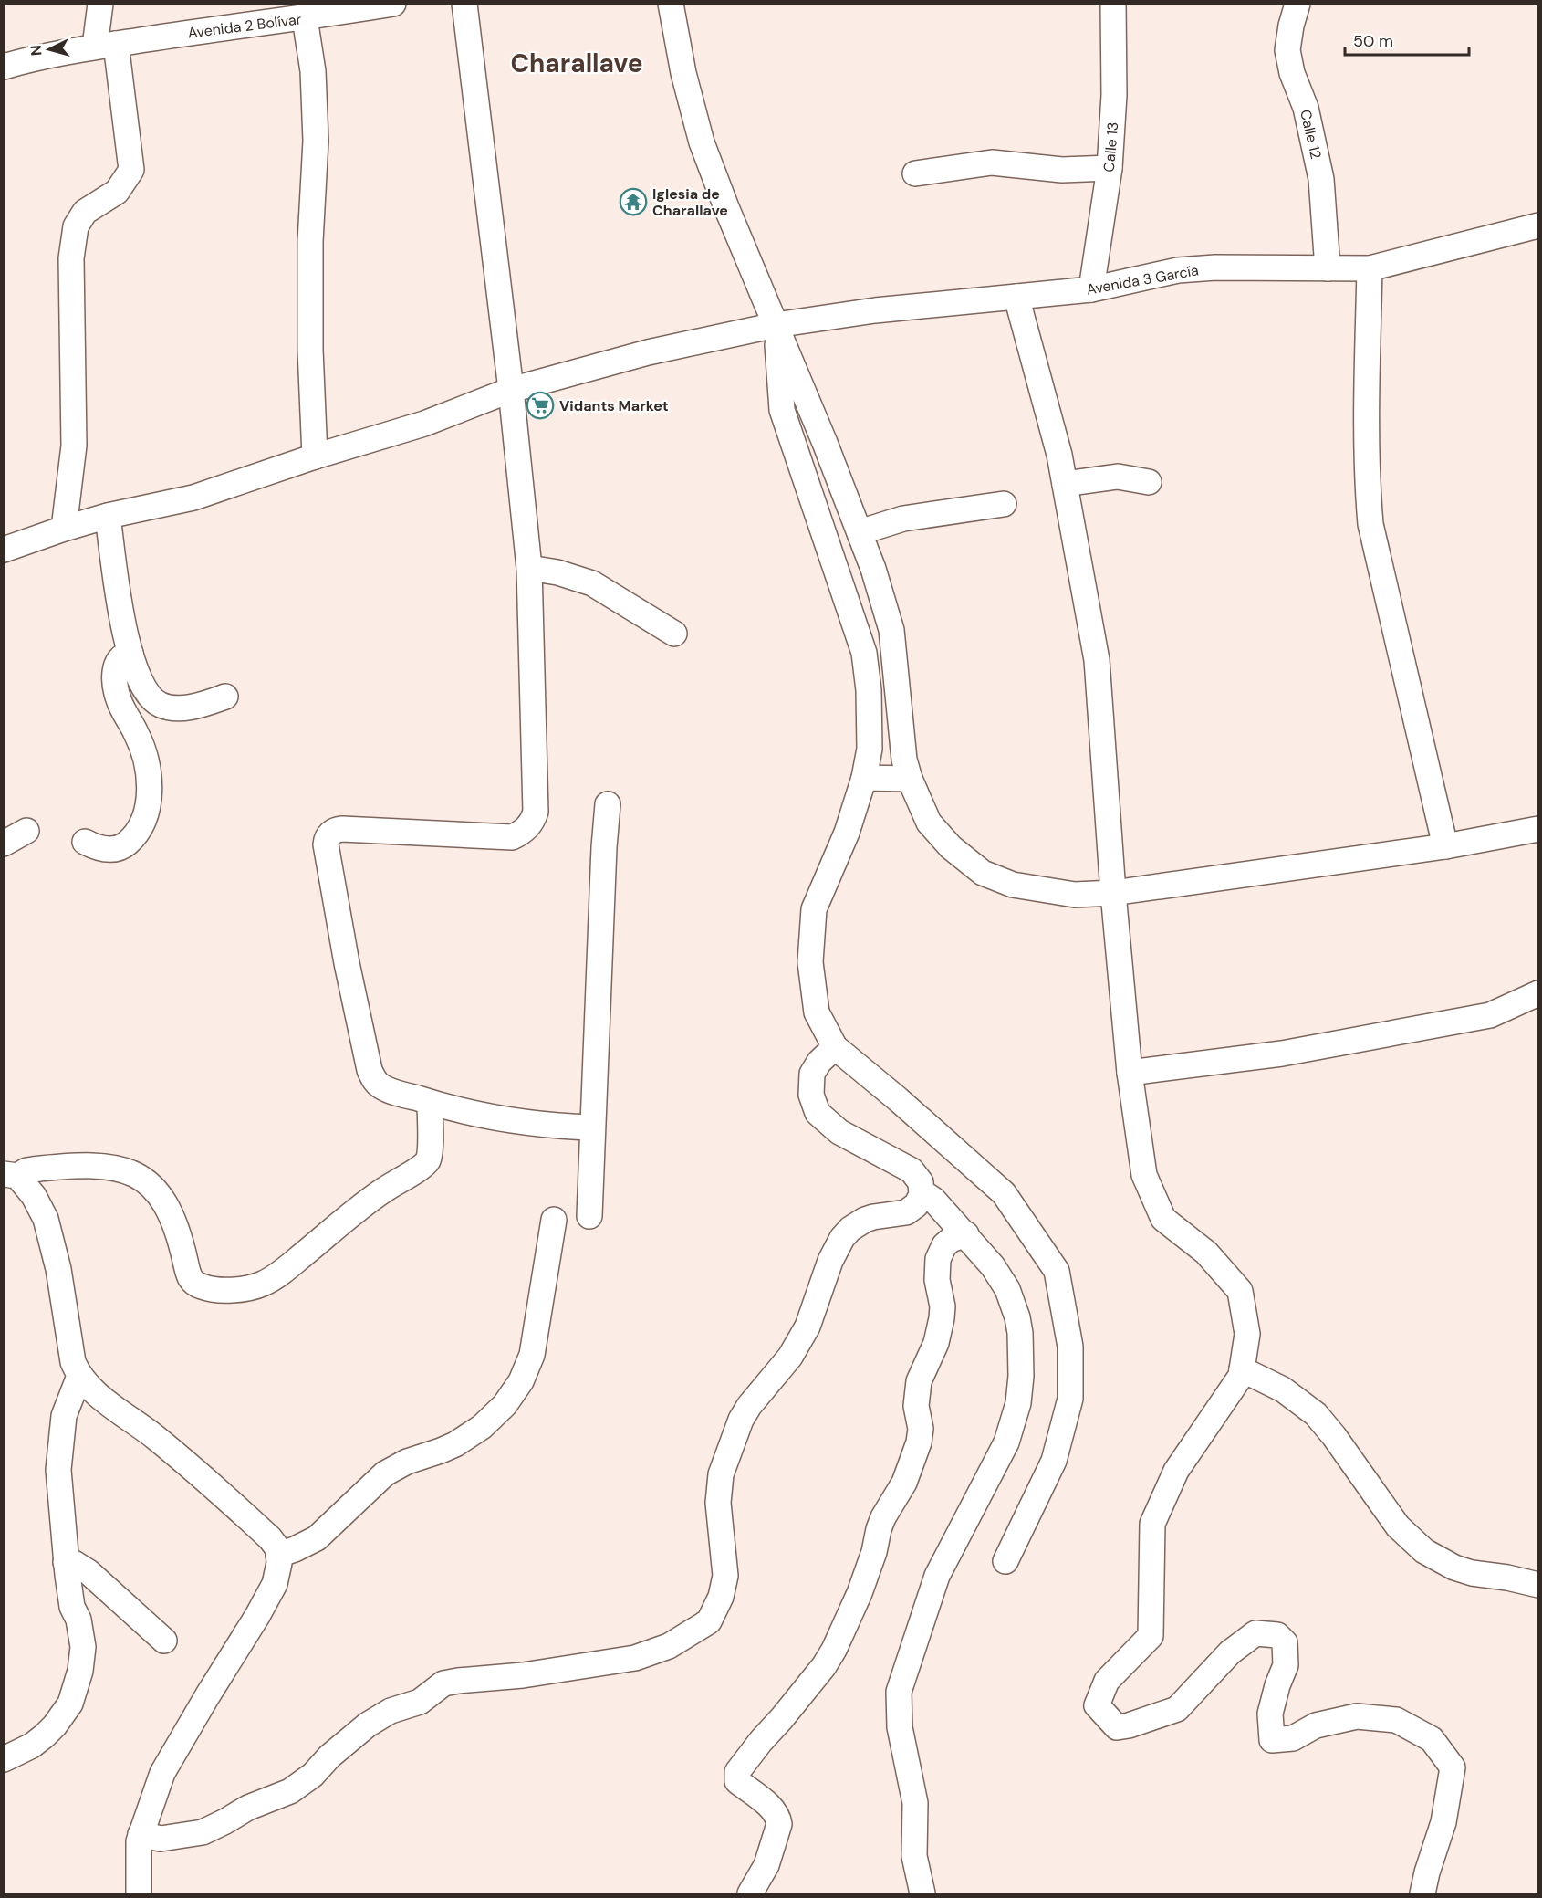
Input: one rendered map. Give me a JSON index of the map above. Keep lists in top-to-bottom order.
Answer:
{
  "streets": {
    "street": [
      "Avenida 2 Bolívar",
      "Calle 12",
      "Calle 13",
      "Avenida 3 García"
    ]
  },
  "crossings": [
    ["Calle 12", "Avenida 3 García"],
    ["Calle 13", "Avenida 3 García"]
  ],
  "districts": ["Charallave"],
  "places": {
    "temple": ["Iglesia de Charallave"],
    "supermarket": ["Vidants Market"]
  },
  "scale_bar": "50 m",
  "north": "left"
}
